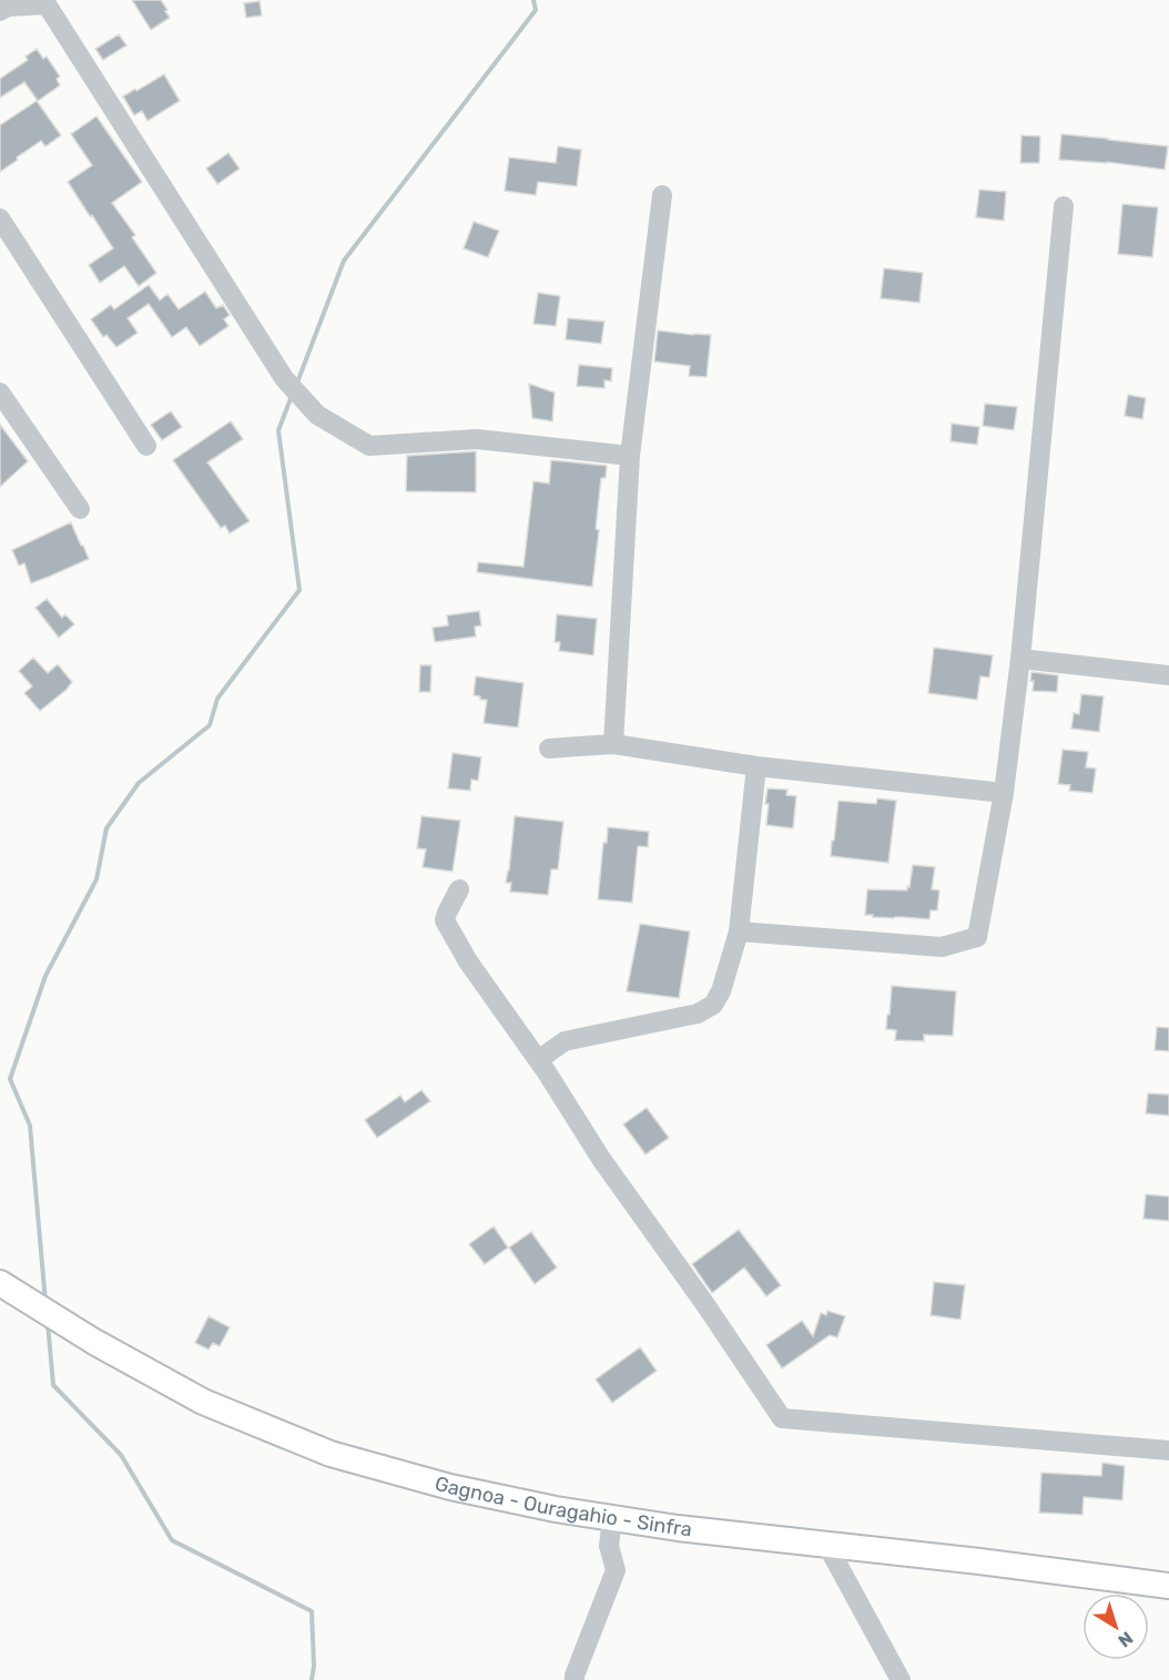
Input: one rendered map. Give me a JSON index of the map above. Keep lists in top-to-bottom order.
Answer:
{
  "streets": {
    "main road": ["Gagnoa - Ouragahio - Sinfra"]
  },
  "north": "bottom right"
}
